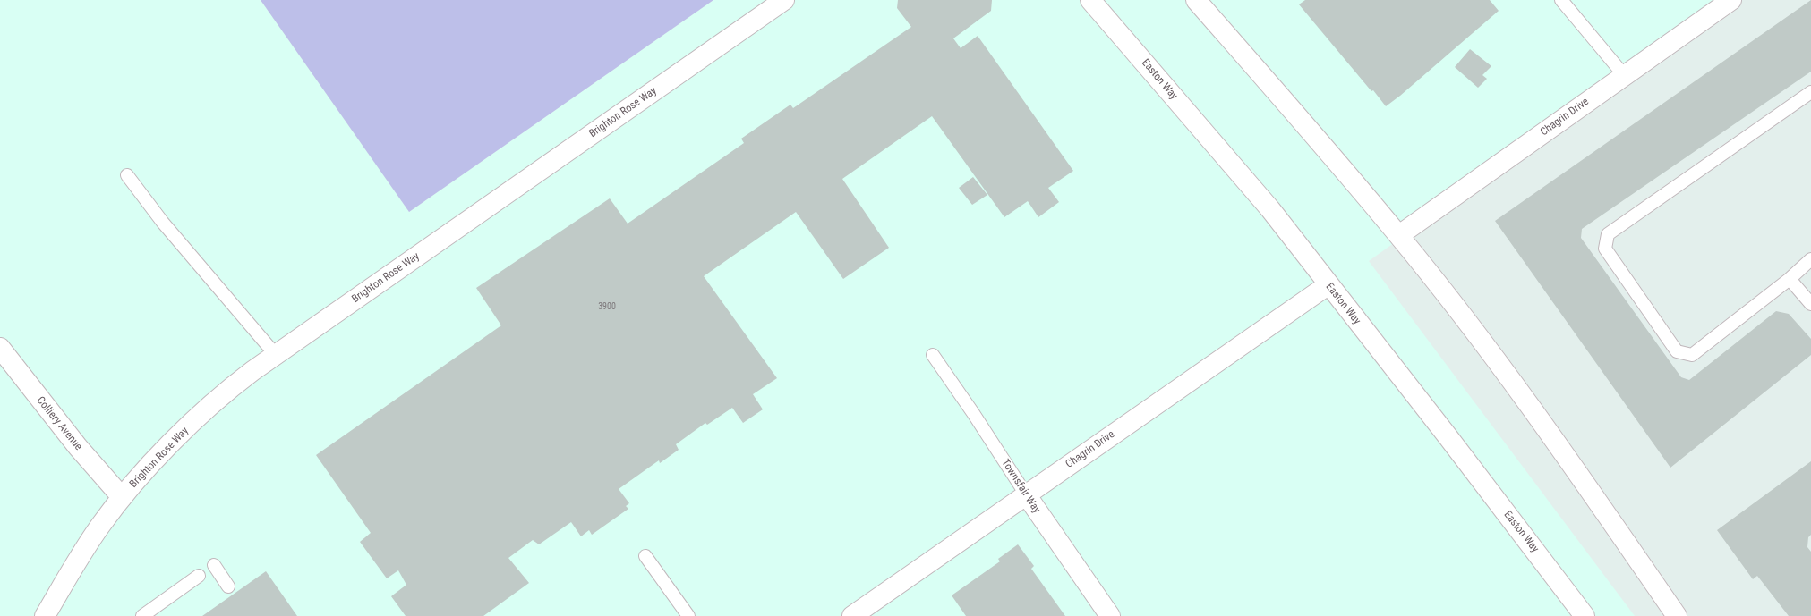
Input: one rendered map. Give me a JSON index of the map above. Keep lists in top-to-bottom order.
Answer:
{
  "streets": {
    "street": [
      "Easton Way",
      "Brighton Rose Way",
      "Chagrin Drive",
      "Colliery Avenue",
      "Townsfair Way"
    ]
  },
  "crossings": [
    ["Easton Way", "Chagrin Drive"],
    ["Brighton Rose Way", "Colliery Avenue"],
    ["Chagrin Drive", "Townsfair Way"]
  ],
  "house_numbers": ["3900"]
}
